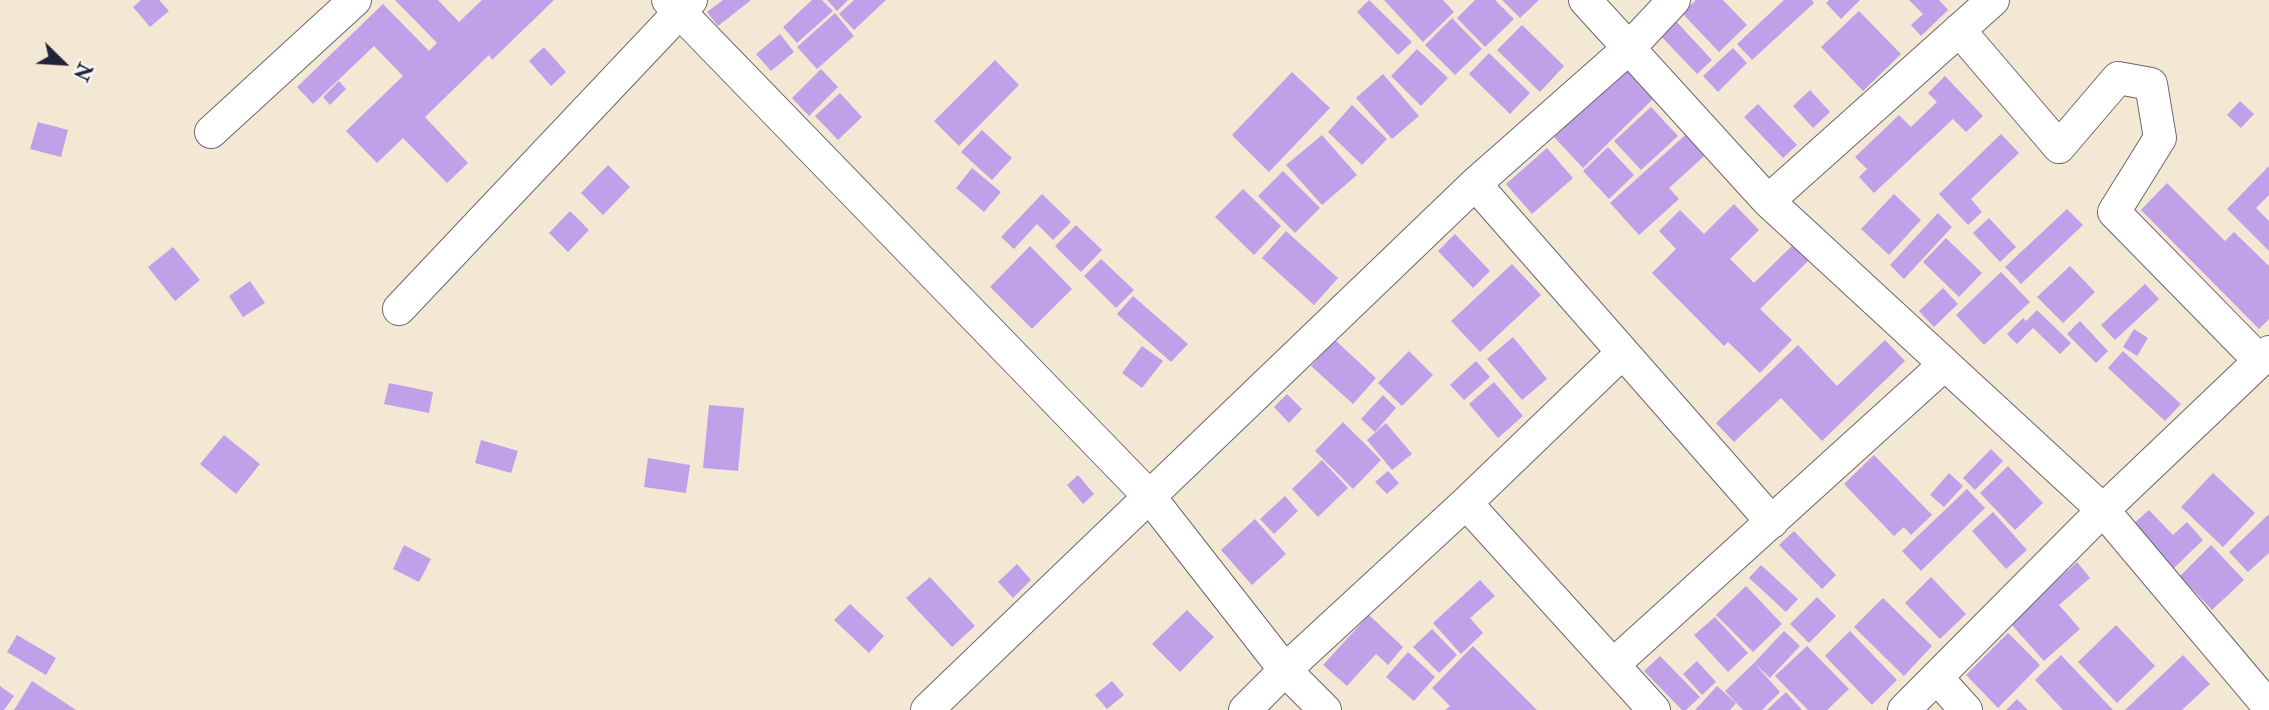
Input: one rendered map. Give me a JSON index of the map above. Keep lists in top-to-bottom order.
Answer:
{
  "north": "bottom right"
}
